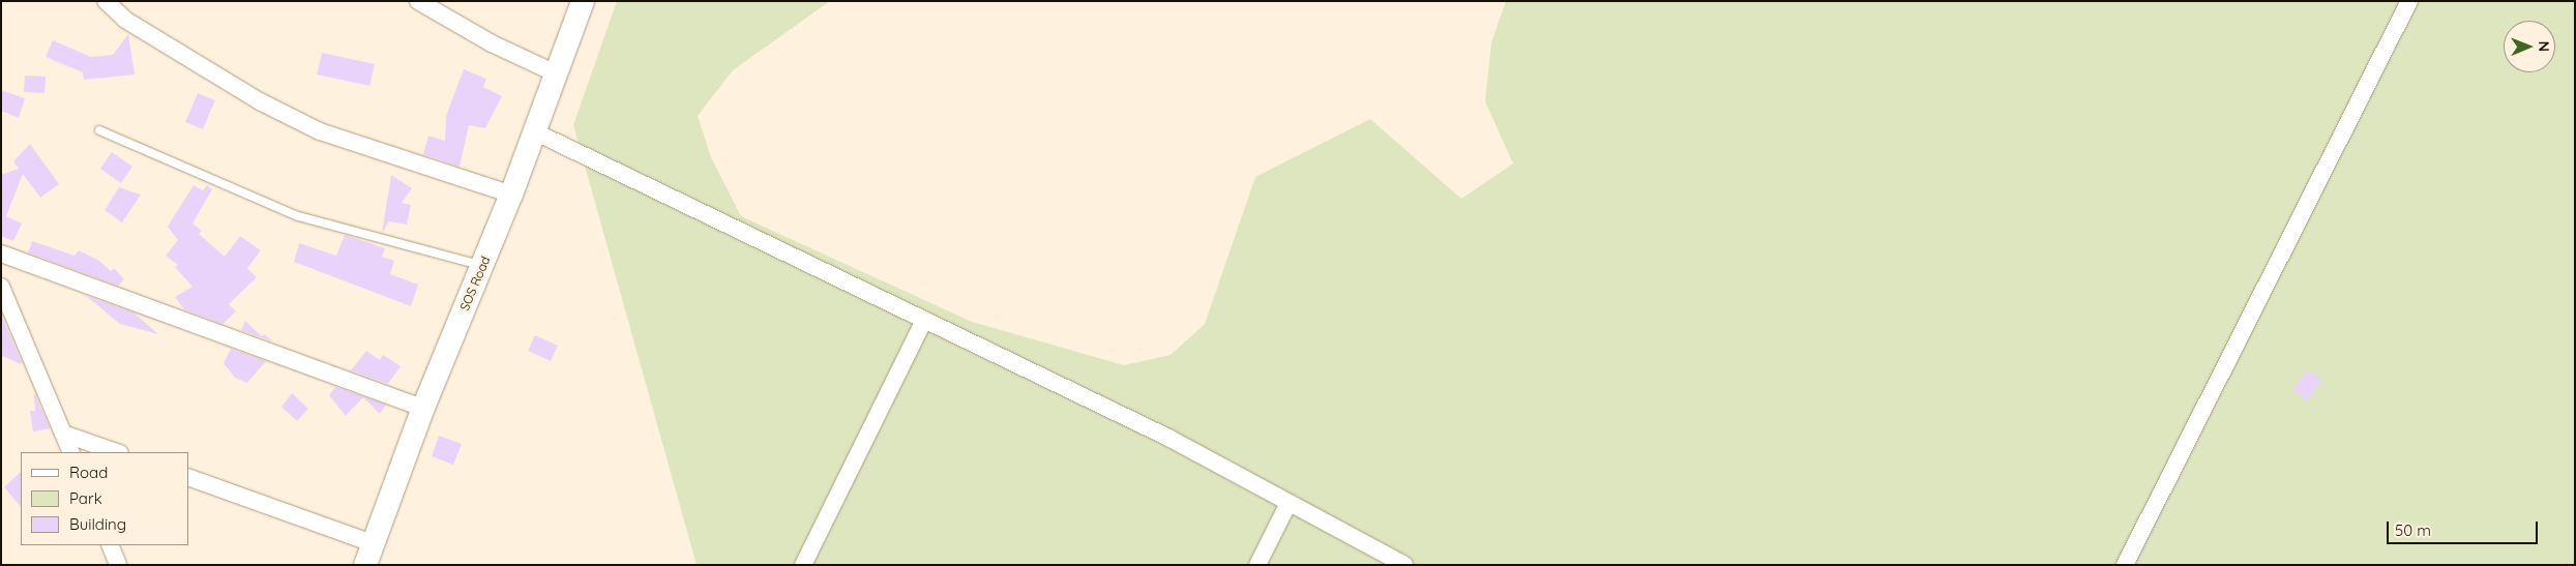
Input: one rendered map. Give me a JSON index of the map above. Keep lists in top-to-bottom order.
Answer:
{
  "streets": {
    "street": ["SOS Road"]
  },
  "legend": ["Road", "Park", "Building"],
  "scale_bar": "50 m",
  "north": "right"
}
